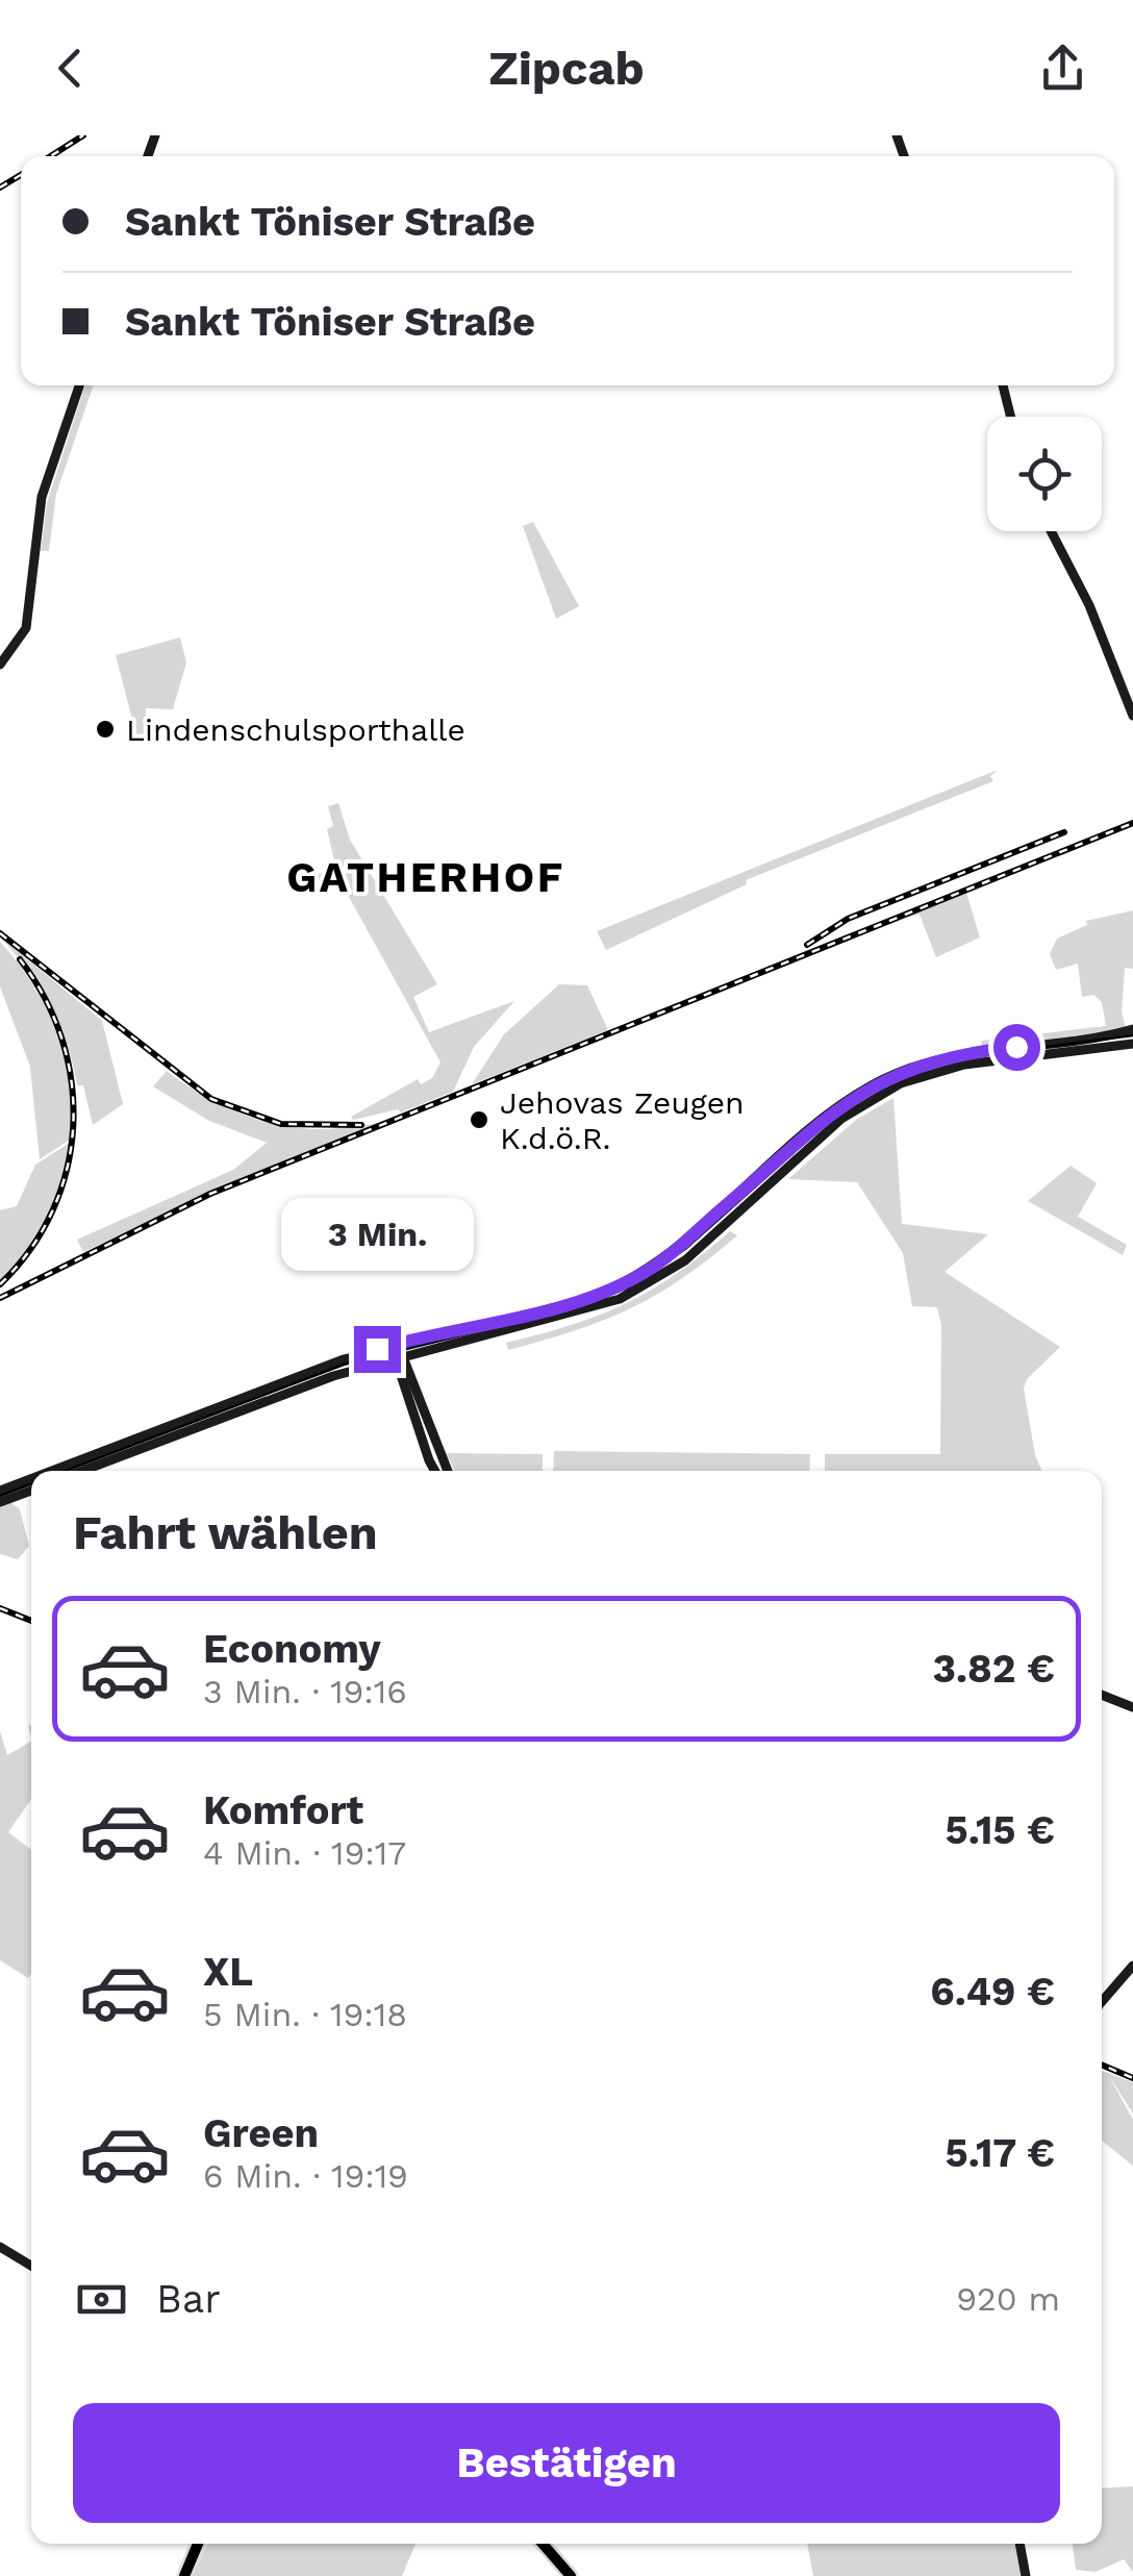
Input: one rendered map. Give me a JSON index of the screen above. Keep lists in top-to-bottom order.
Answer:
{
  "districts": ["GATHERHOF"],
  "places": ["Lindenschulsporthalle", "Jehovas Zeugen K.d.ö.R."],
  "page": {
    "header": "Zipcab",
    "banner": ["Sankt Töniser Straße", "Sankt Töniser Straße"],
    "bubble": "3 Min.",
    "heading": "Fahrt wählen",
    "list": [
      {
        "name": "Economy",
        "note": "3 Min. · 19:16",
        "value": "3.82 €"
      },
      {
        "name": "Komfort",
        "note": "4 Min. · 19:17",
        "value": "5.15 €"
      },
      {
        "name": "XL",
        "note": "5 Min. · 19:18",
        "value": "6.49 €"
      },
      {
        "name": "Green",
        "note": "6 Min. · 19:19",
        "value": "5.17 €"
      }
    ],
    "pay": ["Bar", "920 m"],
    "buttons": "Bestätigen"
  }
}
